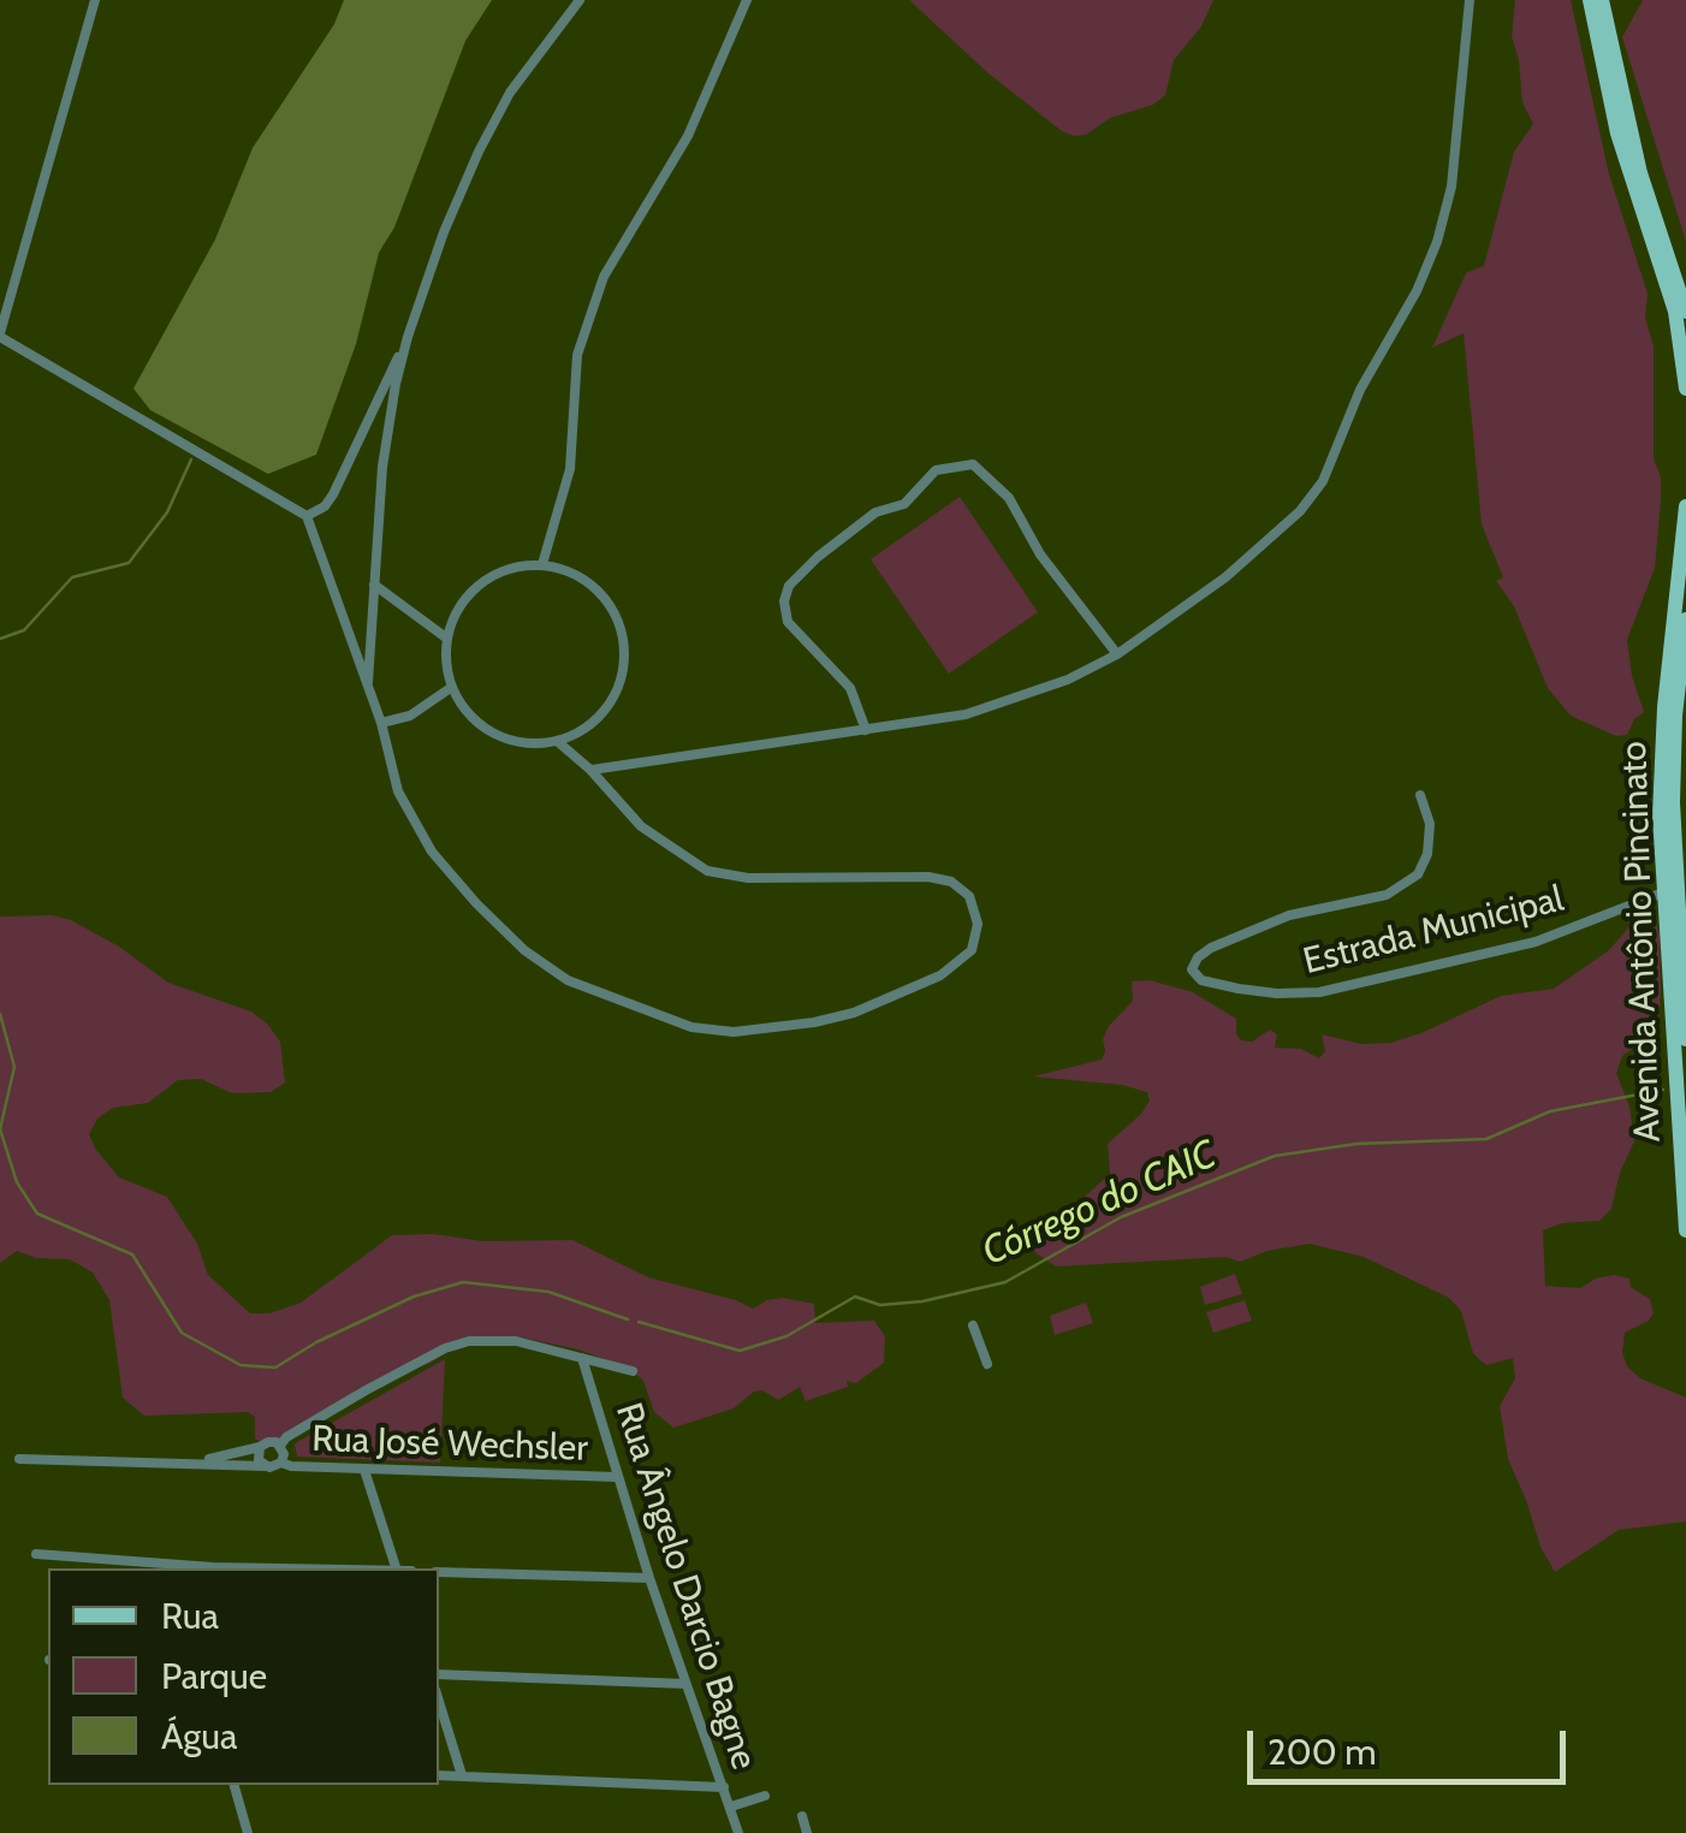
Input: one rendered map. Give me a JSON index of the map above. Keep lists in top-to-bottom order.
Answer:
{
  "streets": {
    "main road": ["Avenida Antônio Pincinato"],
    "street": ["Estrada Municipal", "Rua José Wechsler", "Rua Ângelo Darcio Bagne"]
  },
  "crossings": [
    ["Estrada Municipal", "Avenida Antônio Pincinato"],
    ["Rua José Wechsler", "Rua Ângelo Darcio Bagne"]
  ],
  "water": ["Córrego do CAIC"],
  "legend": ["Rua", "Parque", "Água"],
  "scale_bar": "200 m"
}
